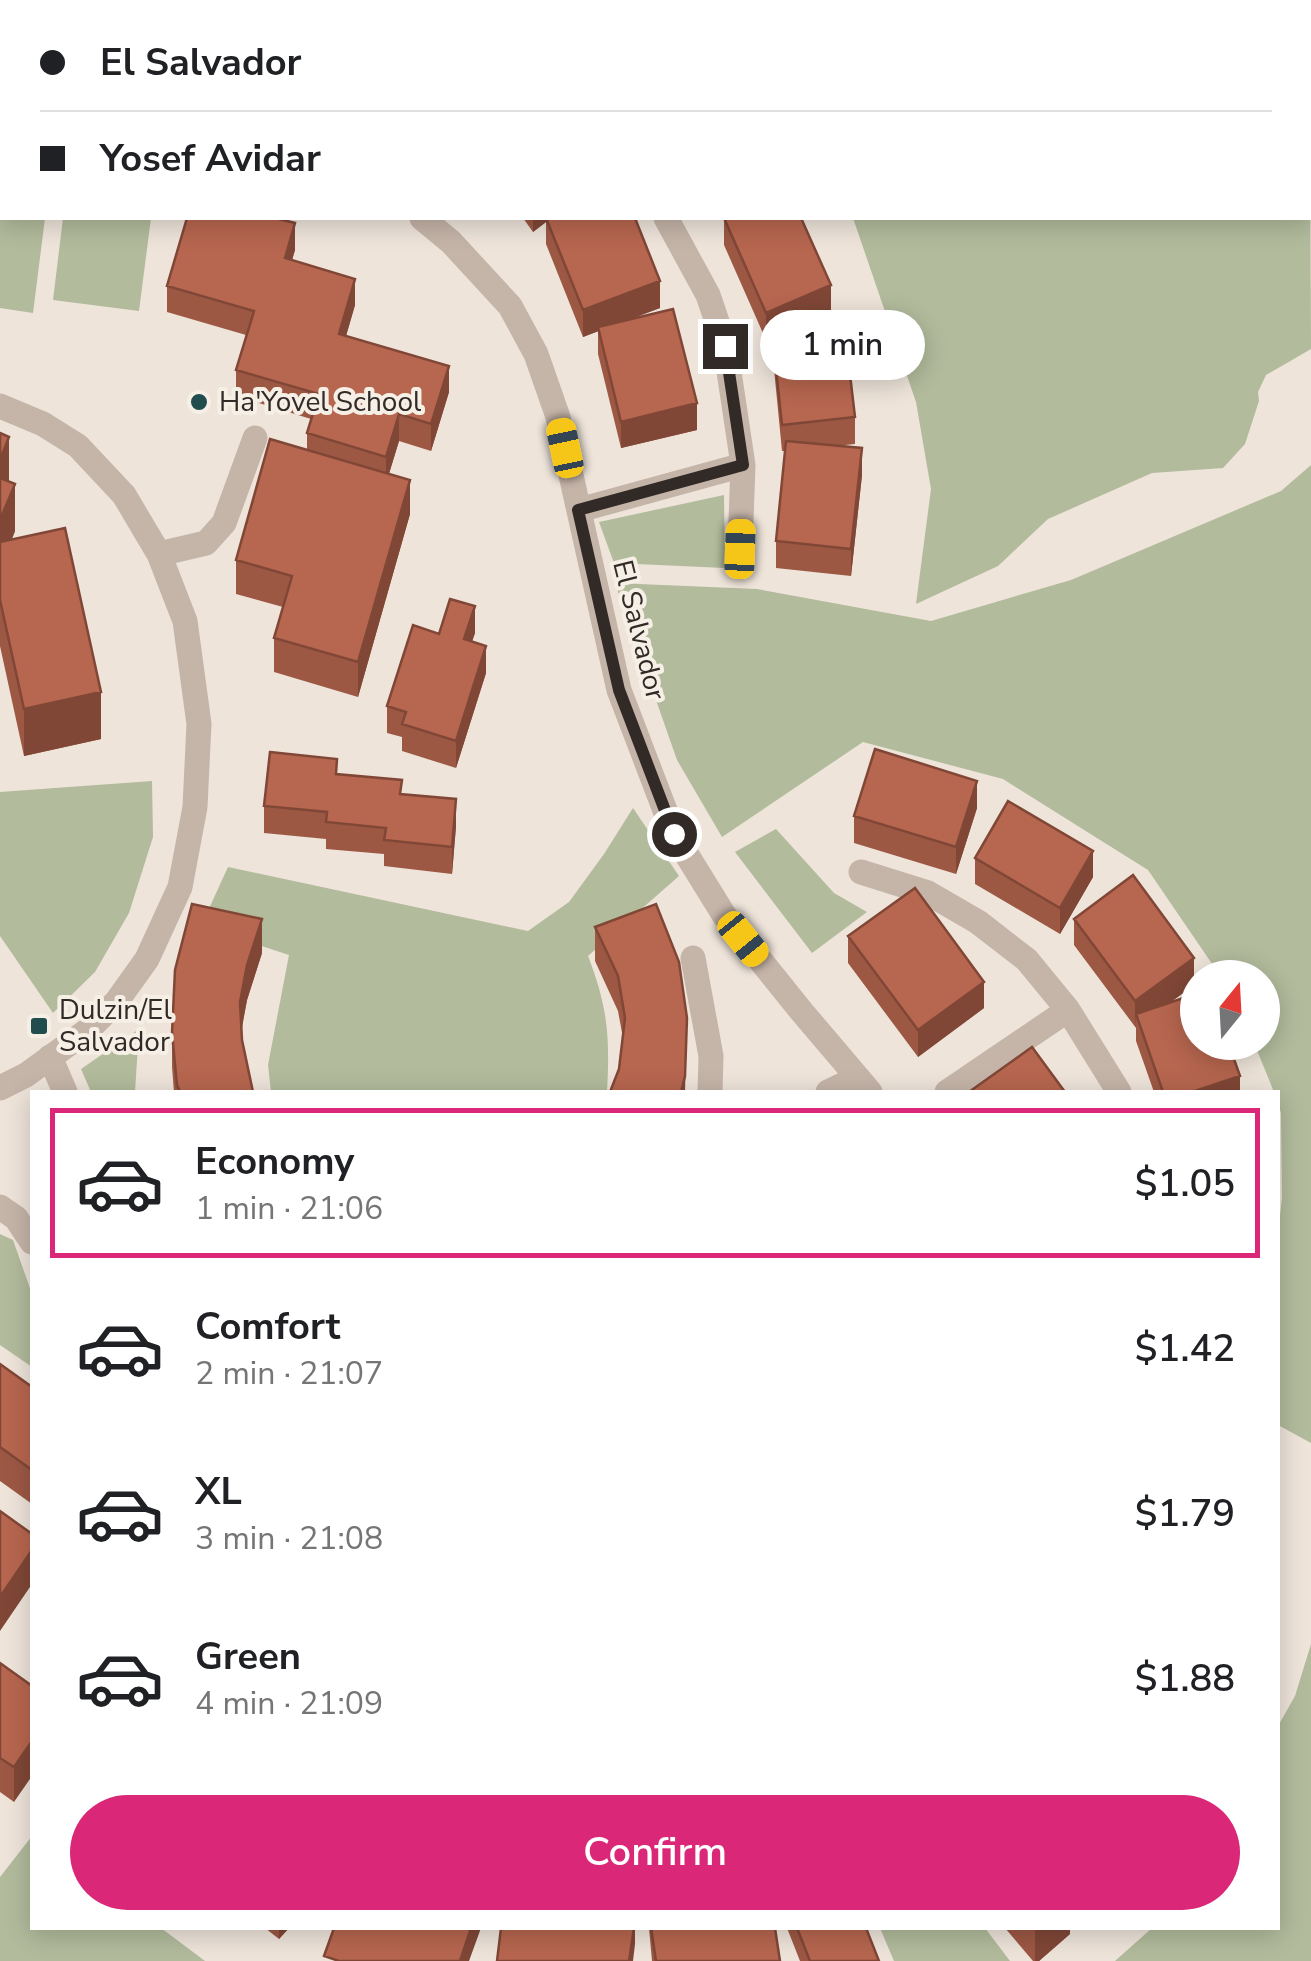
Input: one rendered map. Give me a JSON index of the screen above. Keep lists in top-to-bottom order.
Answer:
{
  "streets": {
    "street": ["El Salvador"]
  },
  "places": {
    "other": ["Ha'Yovel School"],
    "transit": ["Dulzin/El Salvador"]
  },
  "north": "top",
  "page": {
    "banner": ["El Salvador", "Yosef Avidar"],
    "bubble": "1 min",
    "list": [
      {
        "name": "Economy",
        "note": "1 min · 21:06",
        "value": "$1.05"
      },
      {
        "name": "Comfort",
        "note": "2 min · 21:07",
        "value": "$1.42"
      },
      {
        "name": "XL",
        "note": "3 min · 21:08",
        "value": "$1.79"
      },
      {
        "name": "Green",
        "note": "4 min · 21:09",
        "value": "$1.88"
      }
    ],
    "buttons": "Confirm"
  }
}
